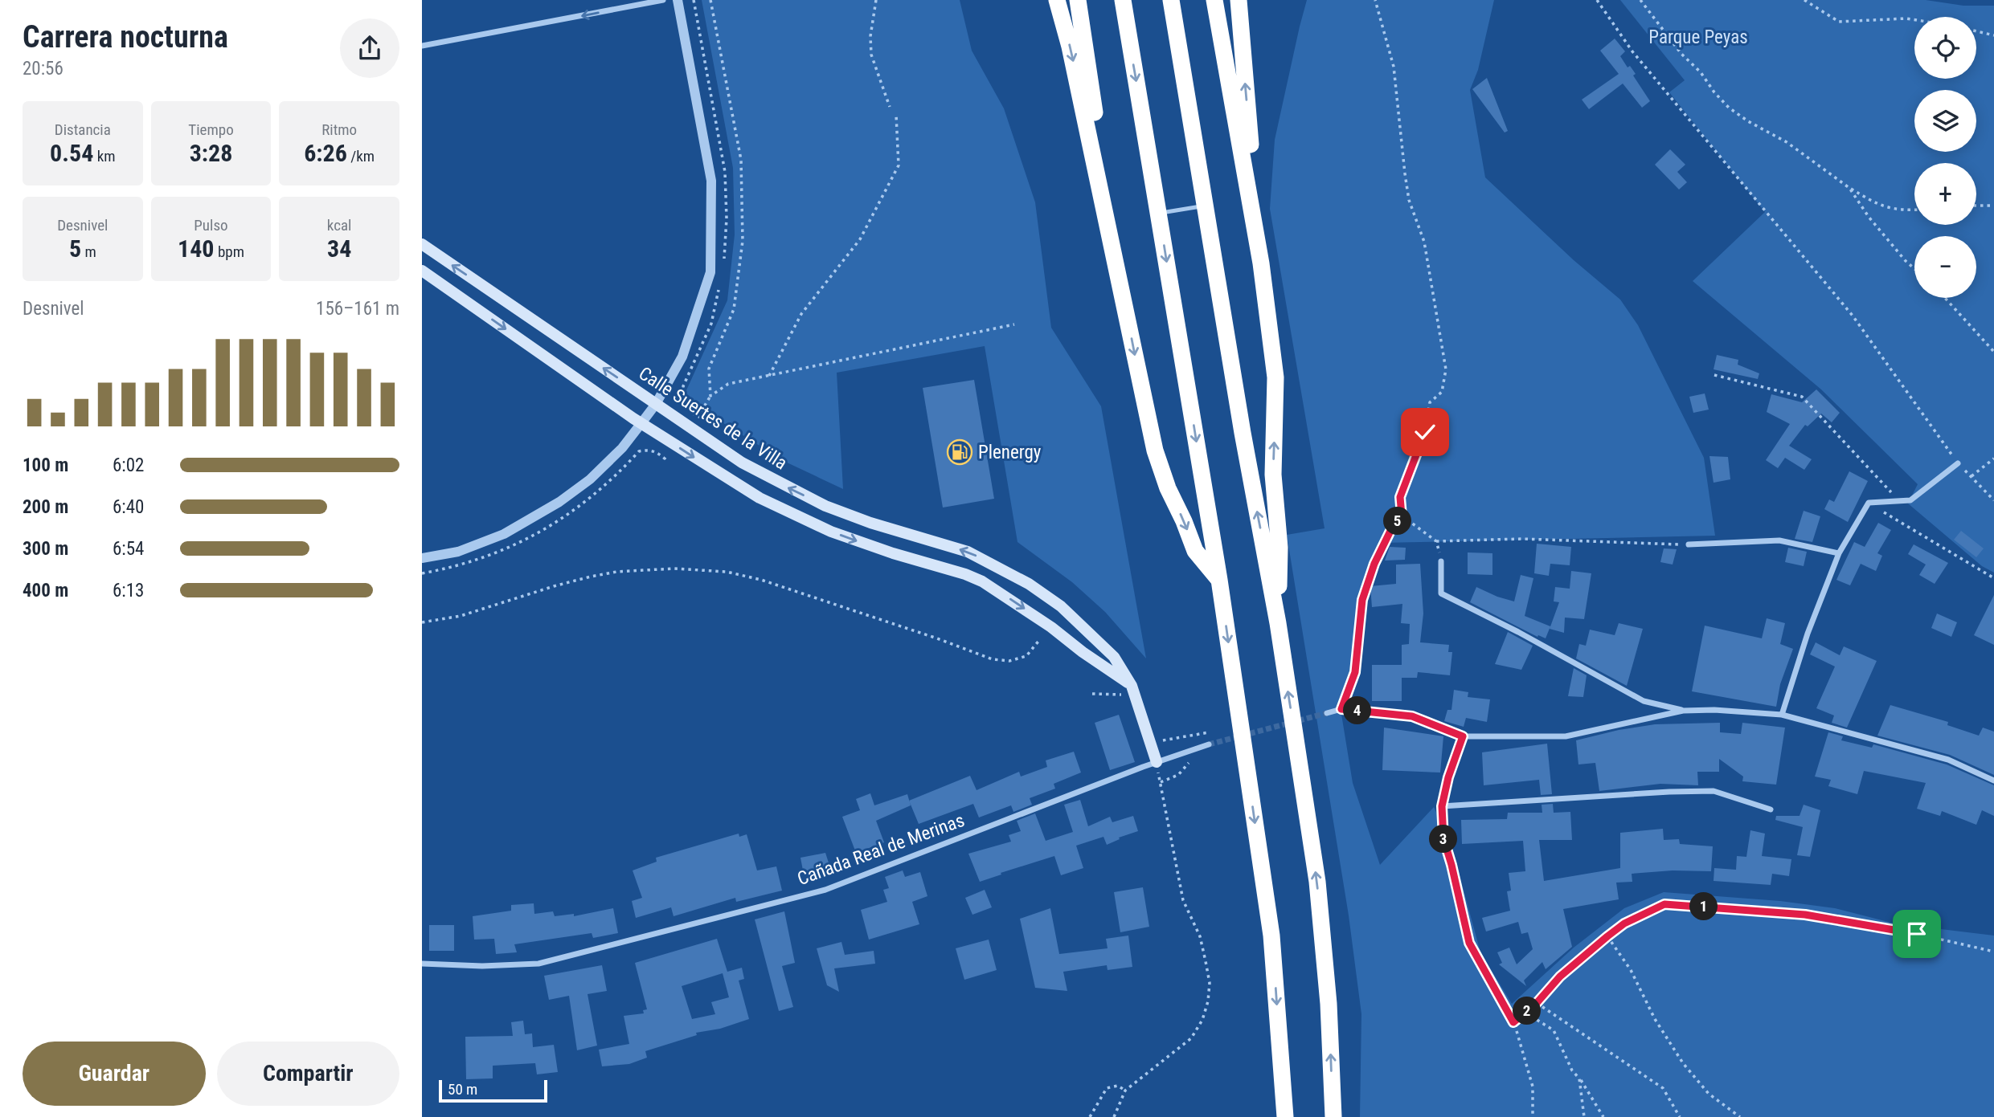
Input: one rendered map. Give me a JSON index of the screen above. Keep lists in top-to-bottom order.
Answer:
{
  "streets": {
    "main road": ["Calle Suertes de la Villa"],
    "street": ["Cañada Real de Merinas"]
  },
  "crossings": [
    ["Calle Suertes de la Villa", "Cañada Real de Merinas"]
  ],
  "parks": ["Parque Peyas"],
  "places": {
    "fuel station": ["Plenergy"]
  },
  "scale_bar": "50 m",
  "page": {
    "heading": ["Carrera nocturna", "20:56"],
    "map_buttons": ["+", "−"],
    "stats": [
      ["Distancia", "0.54 km"],
      ["Tiempo", "3:28"],
      ["Ritmo", "6:26 /km"],
      ["Desnivel", "5 m"],
      ["Pulso", "140 bpm"],
      ["kcal", "34"]
    ],
    "chart": ["Desnivel", "156–161 m"],
    "list": [
      {
        "name": "100 m",
        "note": "6:02"
      },
      {
        "name": "200 m",
        "note": "6:40"
      },
      {
        "name": "300 m",
        "note": "6:54"
      },
      {
        "name": "400 m",
        "note": "6:13"
      }
    ],
    "pins": [
      "5",
      "4",
      "3",
      "1",
      "2"
    ],
    "buttons": ["Guardar", "Compartir"],
    "scale": "50 m"
  }
}
